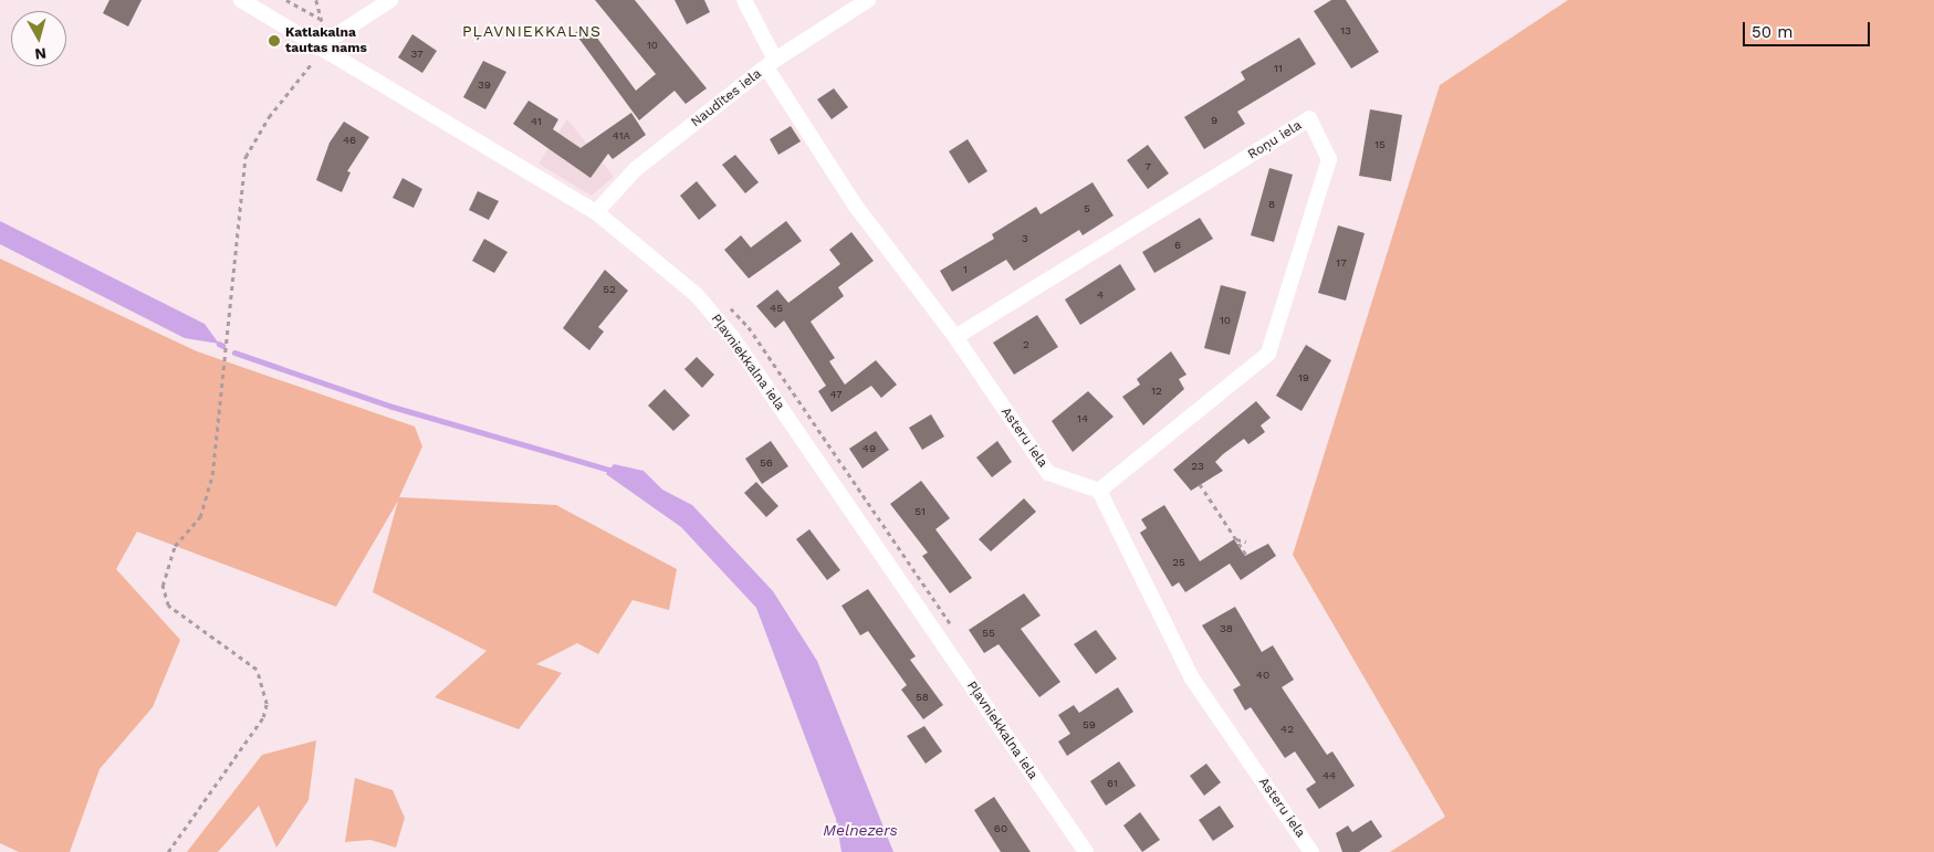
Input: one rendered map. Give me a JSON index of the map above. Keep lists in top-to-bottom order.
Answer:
{
  "streets": {
    "street": [
      "Naudītes iela",
      "Roņu iela",
      "Pļavniekkalna iela",
      "Asteru iela"
    ]
  },
  "crossings": [
    ["Naudītes iela", "Pļavniekkalna iela"],
    ["Naudītes iela", "Asteru iela"],
    ["Roņu iela", "Asteru iela"]
  ],
  "districts": ["PĻAVNIEKKALNS"],
  "water": ["Melnezers"],
  "places": ["Katlakalna tautas nams"],
  "house_numbers": [
    "13",
    "10",
    "37",
    "11",
    "39",
    "9",
    "41",
    "41A",
    "46",
    "15",
    "7",
    "8",
    "5",
    "3",
    "6",
    "17",
    "1",
    "52",
    "4",
    "45",
    "10",
    "2",
    "19",
    "12",
    "47",
    "14",
    "49",
    "56",
    "23",
    "51",
    "25",
    "38",
    "55",
    "40",
    "58",
    "59",
    "42",
    "44",
    "61",
    "60"
  ],
  "scale_bar": "50 m",
  "north": "bottom"
}
